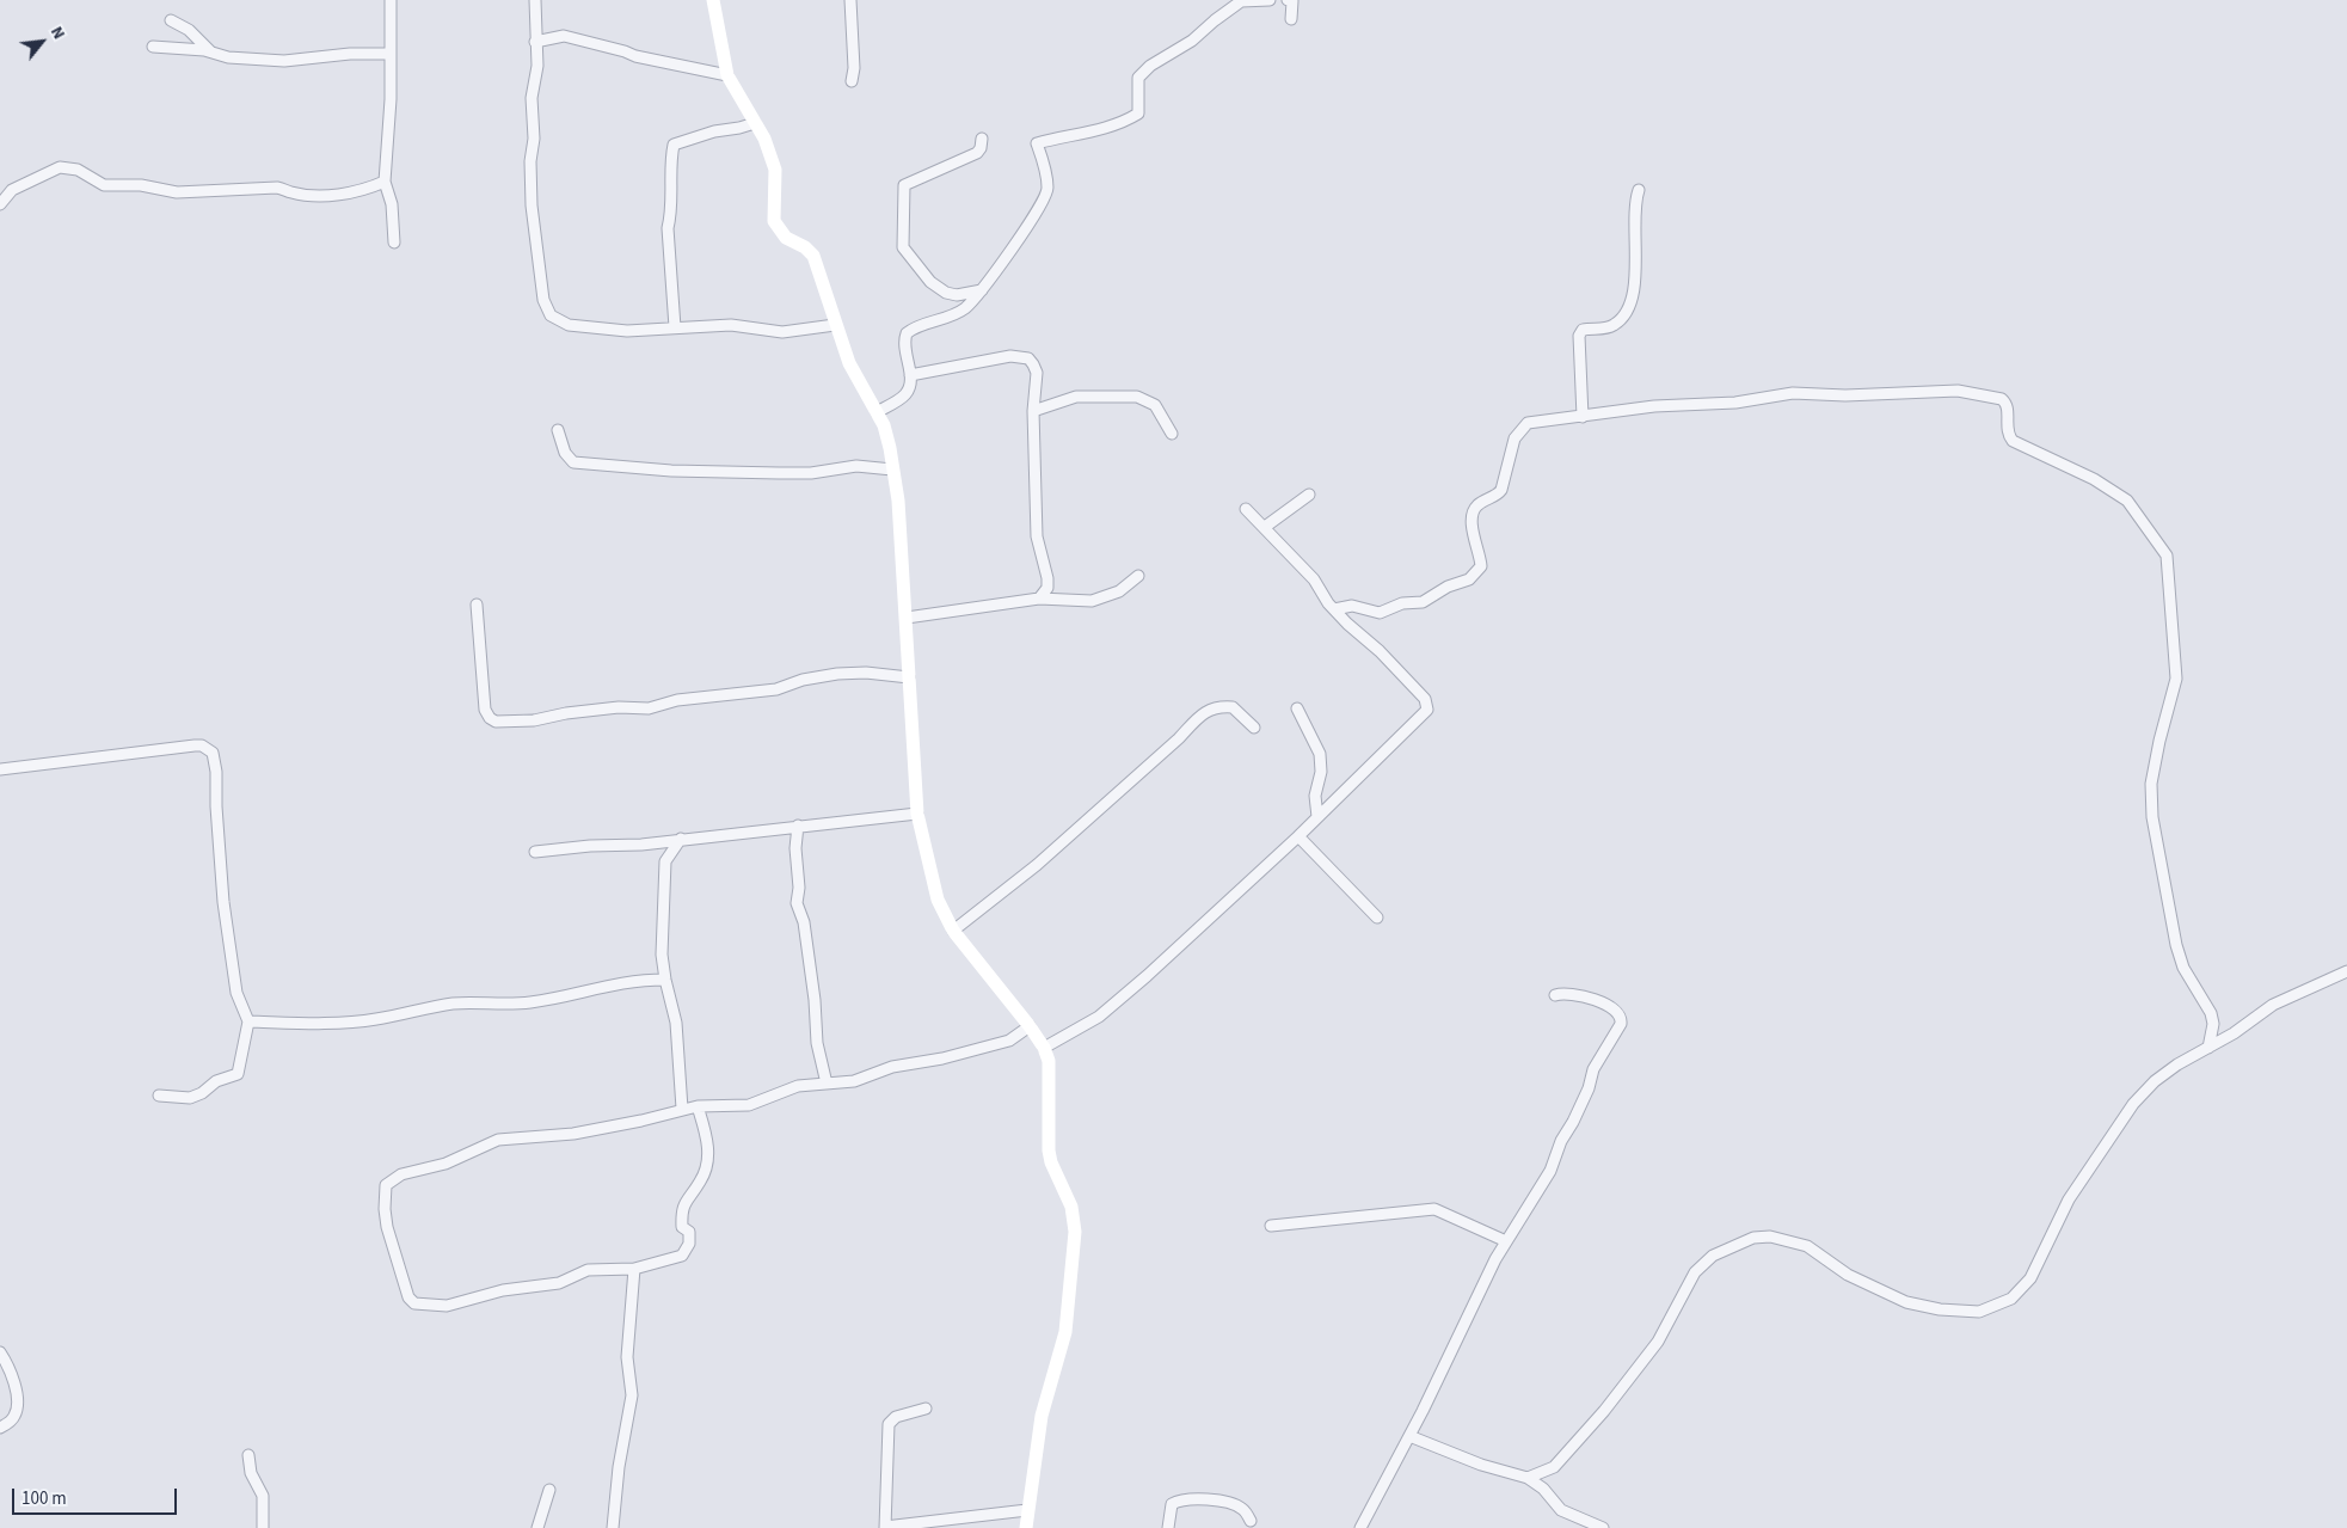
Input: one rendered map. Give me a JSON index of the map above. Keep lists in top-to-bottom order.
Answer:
{
  "scale_bar": "100 m",
  "north": "top right"
}
